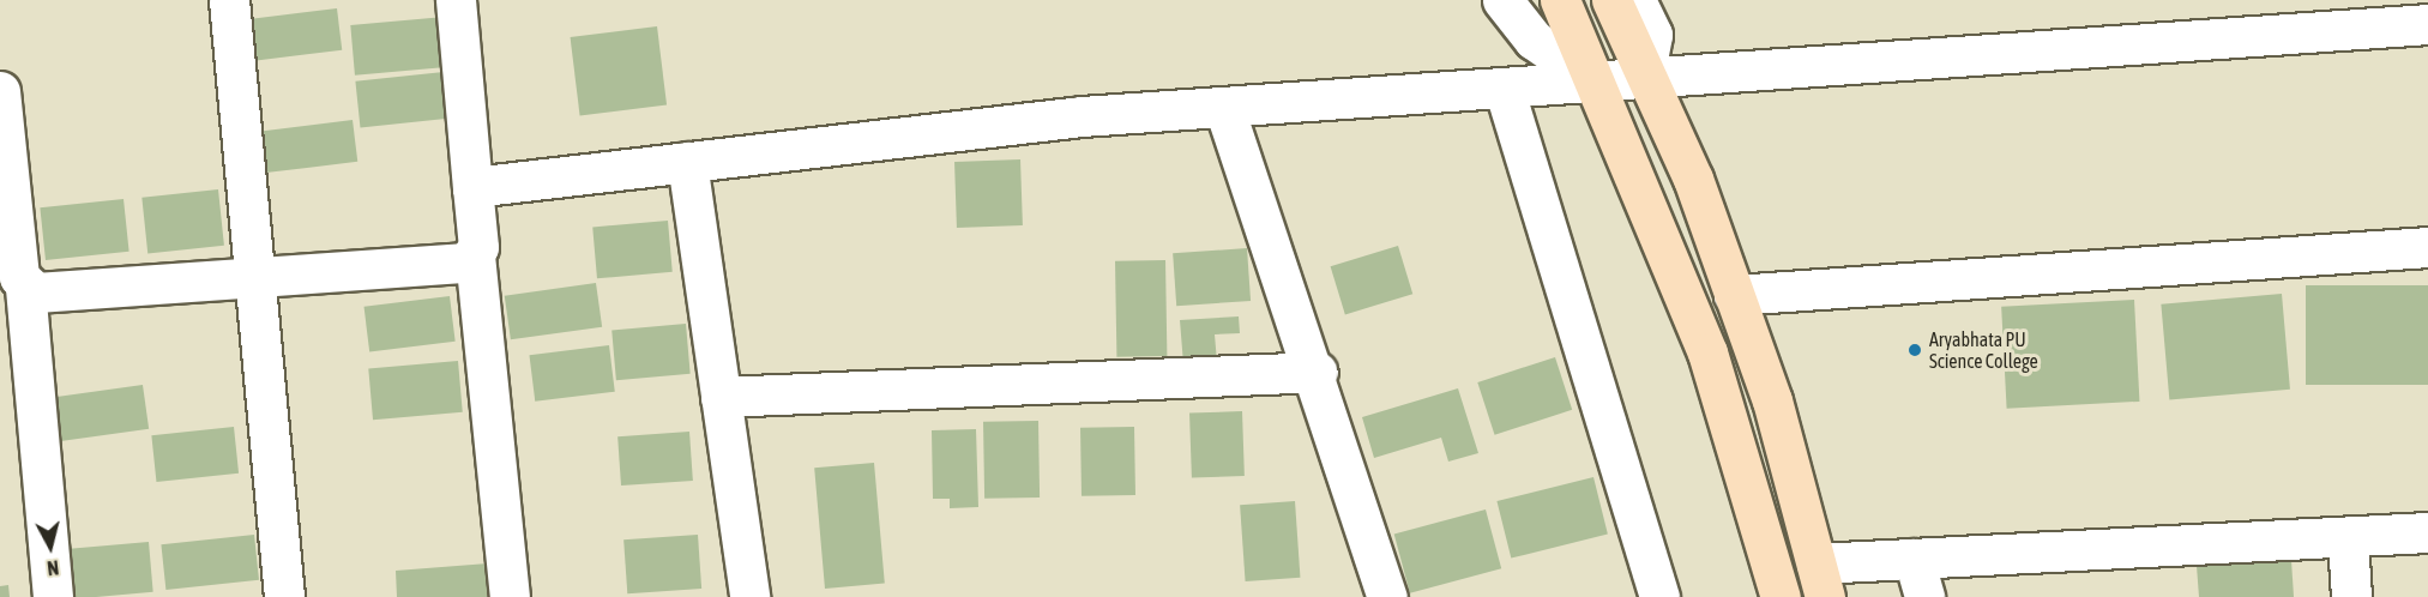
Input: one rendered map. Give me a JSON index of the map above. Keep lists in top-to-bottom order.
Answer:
{
  "places": ["Aryabhata PU Science College"],
  "north": "bottom"
}
